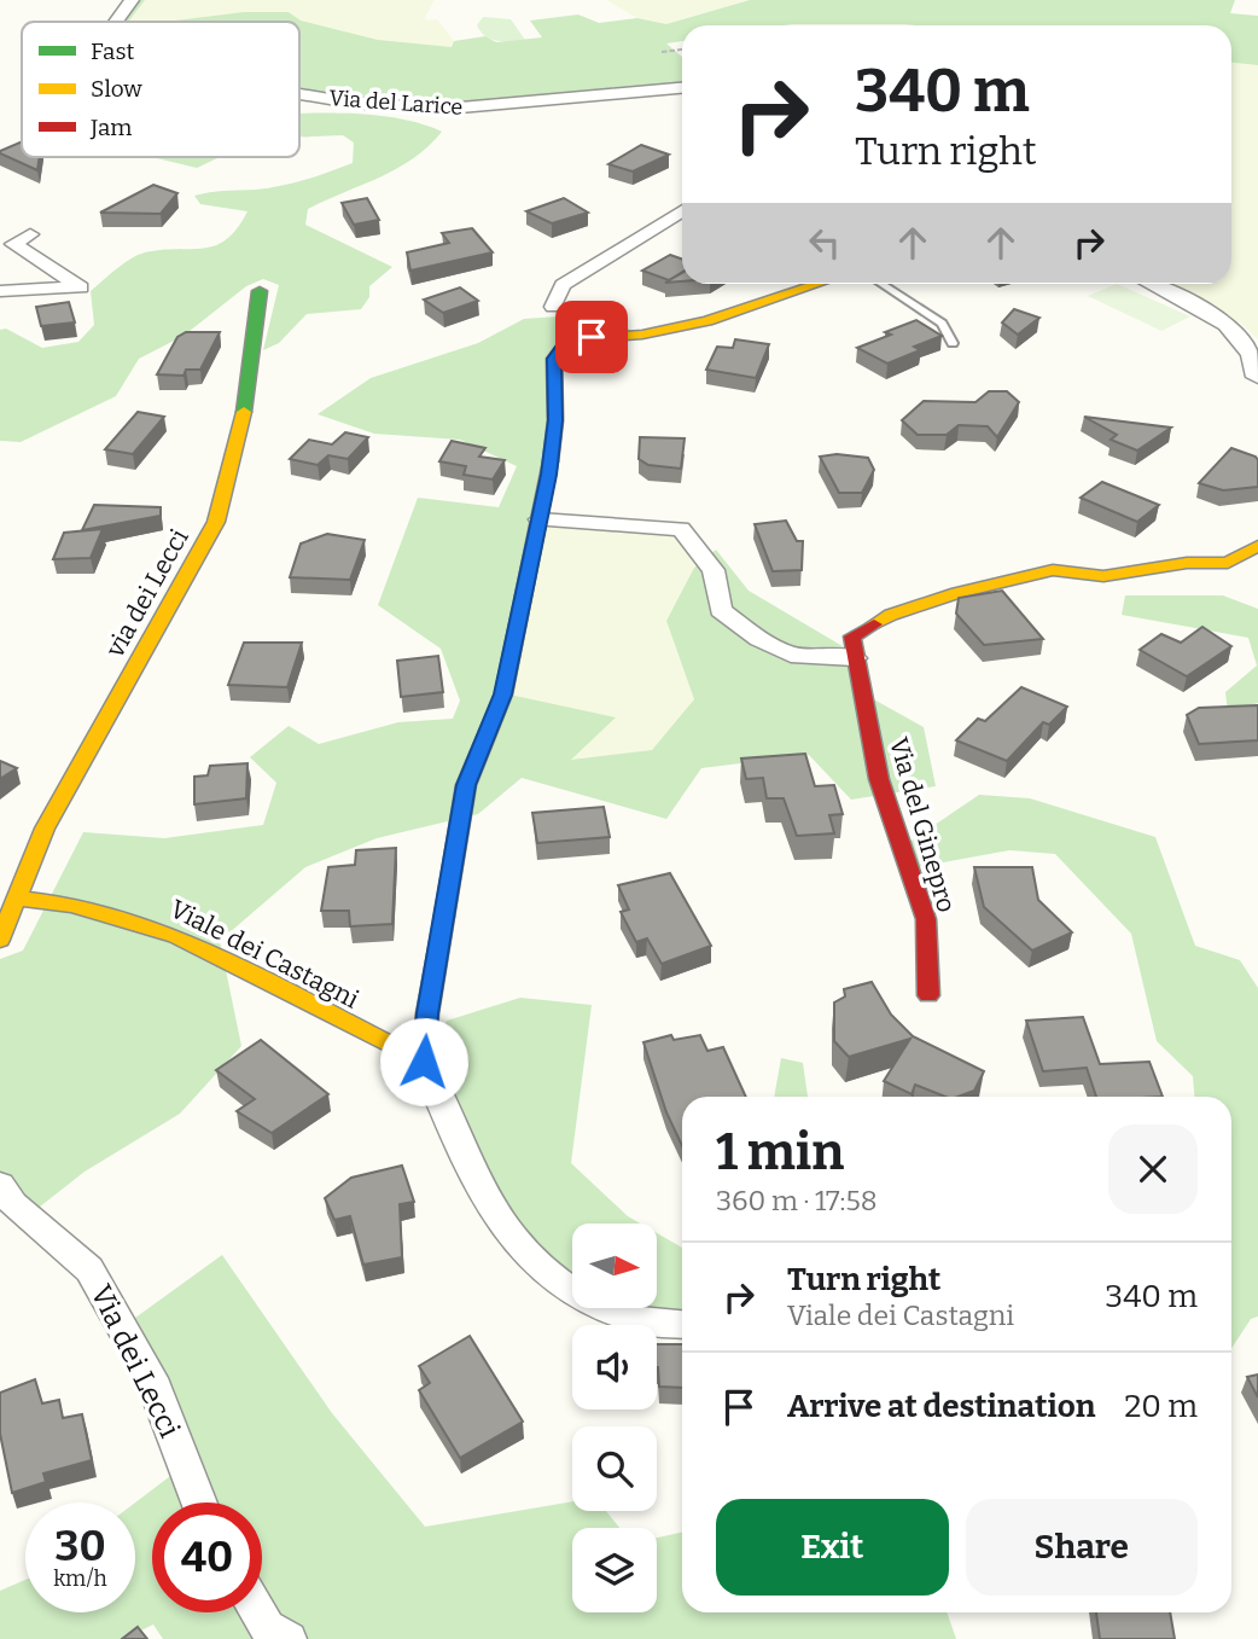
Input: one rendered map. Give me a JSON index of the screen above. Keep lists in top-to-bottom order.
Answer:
{
  "streets": {
    "street": [
      "Via del Larice",
      "via dei Lecci",
      "Via del Ginepro",
      "Viale dei Castagni",
      "Via dei Lecci"
    ]
  },
  "crossings": [
    ["via dei Lecci", "Viale dei Castagni"]
  ],
  "legend": ["Fast", "Slow", "Jam"],
  "north": "right",
  "page": {
    "turn": ["340 m", "Turn right"],
    "heading": ["1 min", "360 m · 17:58"],
    "list": [
      {
        "name": "Turn right",
        "note": "Viale dei Castagni",
        "value": "340 m"
      },
      {
        "name": "Arrive at destination",
        "value": "20 m"
      }
    ],
    "buttons": ["Exit", "Share"],
    "speed": "30 km/h",
    "limit": "40"
  }
}
